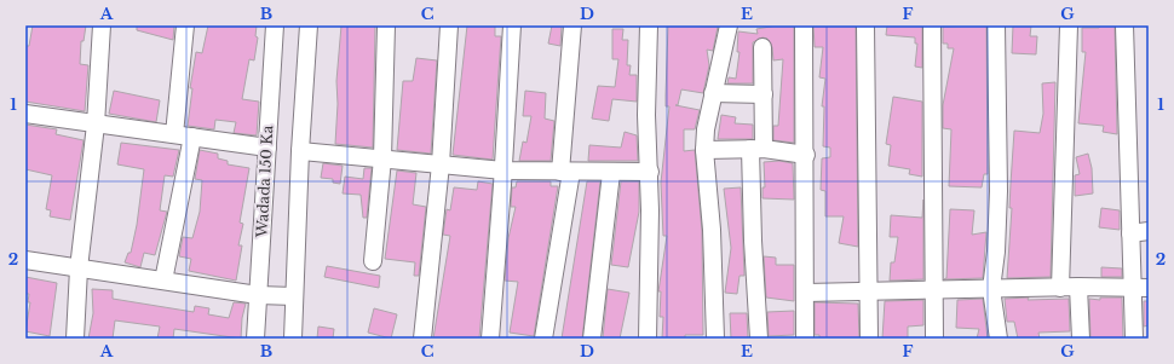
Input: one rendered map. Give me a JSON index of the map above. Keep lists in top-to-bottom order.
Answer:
{
  "streets": {
    "street": ["Wadada 150 Ka"]
  },
  "grid": {
    "columns": [
      "A",
      "B",
      "C",
      "D",
      "E",
      "F",
      "G"
    ],
    "rows": ["1", "2"]
  }
}
